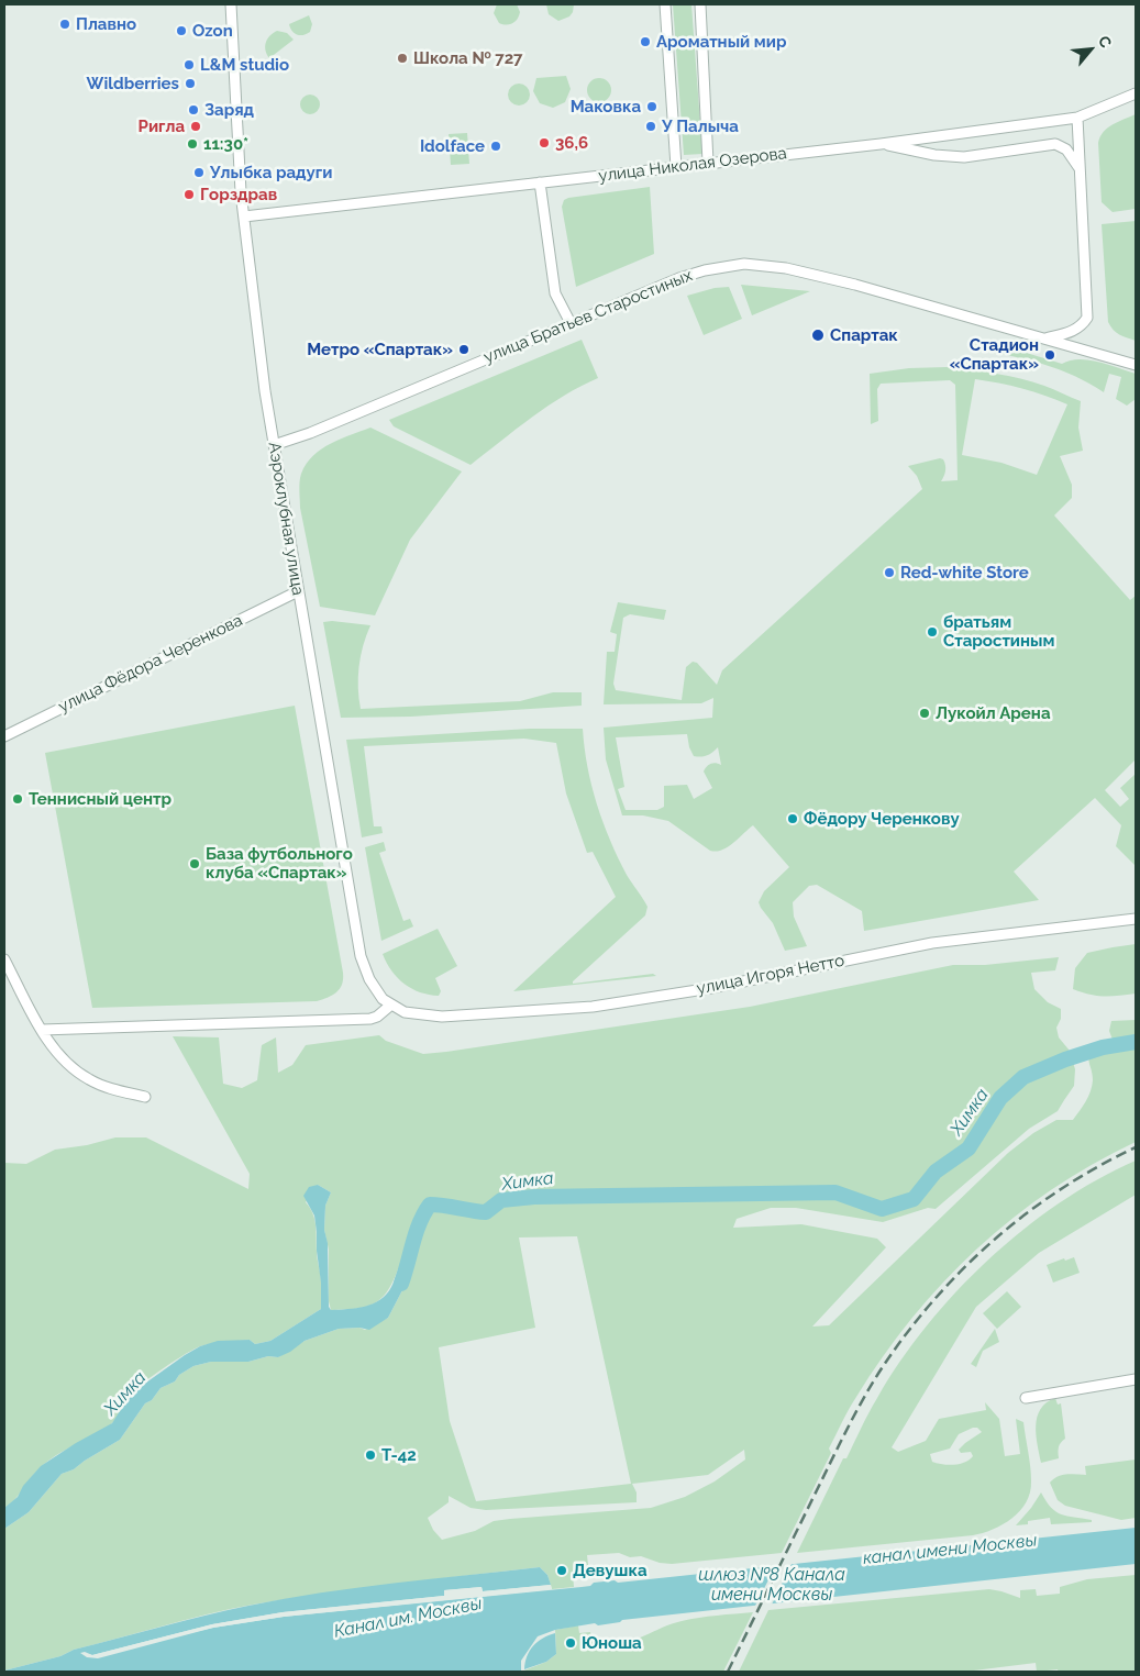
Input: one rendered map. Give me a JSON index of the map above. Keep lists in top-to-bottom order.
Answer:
{
  "streets": {
    "street": [
      "улица Николая Озерова",
      "улица Братьев Старостиных",
      "Аэроклубная улица",
      "улица Фёдора Черенкова",
      "улица Игоря Нетто"
    ]
  },
  "crossings": [
    ["улица Николая Озерова", "Аэроклубная улица"],
    ["улица Братьев Старостиных", "Аэроклубная улица"],
    ["Аэроклубная улица", "улица Фёдора Черенкова"],
    ["Аэроклубная улица", "улица Игоря Нетто"]
  ],
  "water": [
    "Химка",
    "канал имени Москвы",
    "шлюз №8 Канала имени Москвы",
    "Канал им. Москвы"
  ],
  "places": [
    "Плавно",
    "Ozon",
    "Ароматный мир",
    "Школа № 727",
    "L&M studio",
    "Wildberries",
    "Маковка",
    "Заряд",
    "Ригла",
    "У Палыча",
    "36,6",
    "11:30*",
    "Idolface",
    "Улыбка радуги",
    "Горздрав",
    "Спартак",
    "Метро «Спартак»",
    "Стадион «Спартак»",
    "Red-white Store",
    "братьям Старостиным",
    "Лукойл Арена",
    "Теннисный центр",
    "Фёдору Черенкову",
    "База футбольного клуба «Спартак»",
    "Т-42",
    "Девушка",
    "Юноша"
  ],
  "north": "top right"
}
